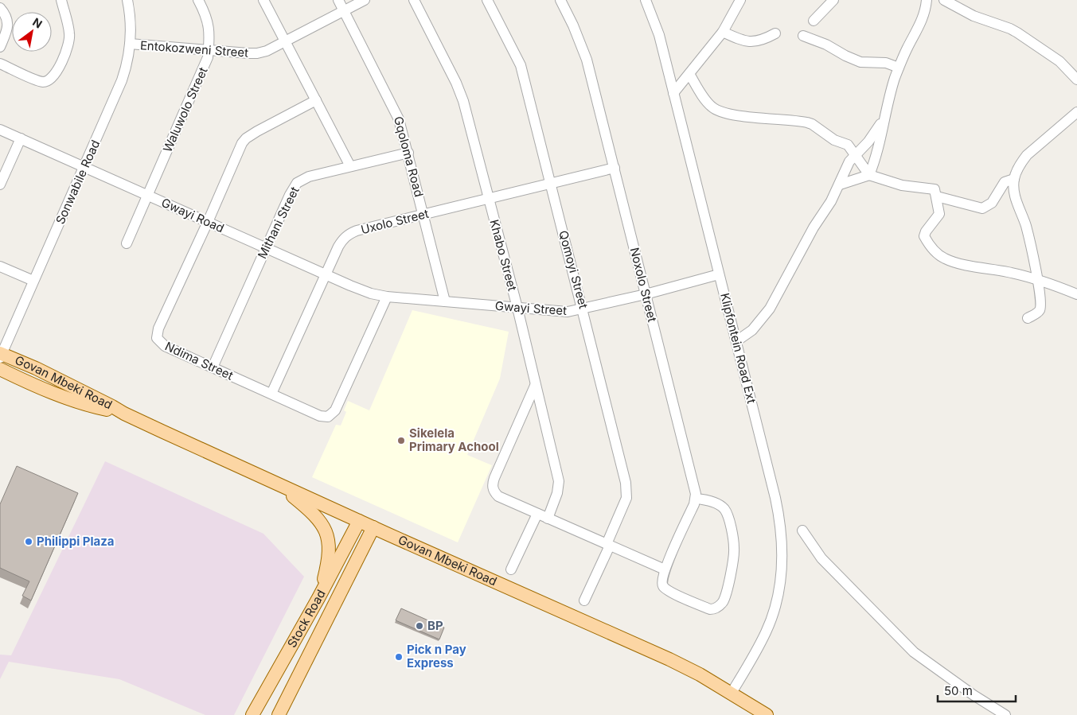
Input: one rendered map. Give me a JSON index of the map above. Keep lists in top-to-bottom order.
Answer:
{
  "streets": {
    "main road": ["Govan Mbeki Road", "Stock Road"],
    "street": [
      "Entokozweni Street",
      "Waluwolo Street",
      "Gqoloma Road",
      "Sonwabile Road",
      "Gwayi Road",
      "Uxolo Street",
      "Mithani Street",
      "Khabo Street",
      "Qomoyi Street",
      "Noxolo Street",
      "Gwayi Street",
      "Klipfontein Road Ext",
      "Ndima Street"
    ]
  },
  "crossings": [
    ["Entokozweni Street", "Waluwolo Street"],
    ["Entokozweni Street", "Gqoloma Road"],
    ["Entokozweni Street", "Sonwabile Road"],
    ["Waluwolo Street", "Gwayi Road"],
    ["Gqoloma Road", "Uxolo Street"],
    ["Gqoloma Road", "Mithani Street"],
    ["Gqoloma Road", "Gwayi Street"],
    ["Sonwabile Road", "Gwayi Road"],
    ["Sonwabile Road", "Govan Mbeki Road"],
    ["Gwayi Road", "Uxolo Street"],
    ["Gwayi Road", "Mithani Street"],
    ["Gwayi Road", "Gwayi Street"],
    ["Gwayi Road", "Ndima Street"],
    ["Uxolo Street", "Khabo Street"],
    ["Uxolo Street", "Qomoyi Street"],
    ["Uxolo Street", "Noxolo Street"],
    ["Uxolo Street", "Ndima Street"],
    ["Mithani Street", "Ndima Street"],
    ["Khabo Street", "Gwayi Street"],
    ["Qomoyi Street", "Gwayi Street"],
    ["Noxolo Street", "Gwayi Street"],
    ["Gwayi Street", "Klipfontein Road Ext"],
    ["Gwayi Street", "Ndima Street"],
    ["Klipfontein Road Ext", "Govan Mbeki Road"],
    ["Govan Mbeki Road", "Stock Road"]
  ],
  "places": [
    "Sikelela Primary Achool",
    "Philippi Plaza",
    "BP",
    "Pick n Pay Express"
  ],
  "scale_bar": "50 m",
  "north": "top right"
}
